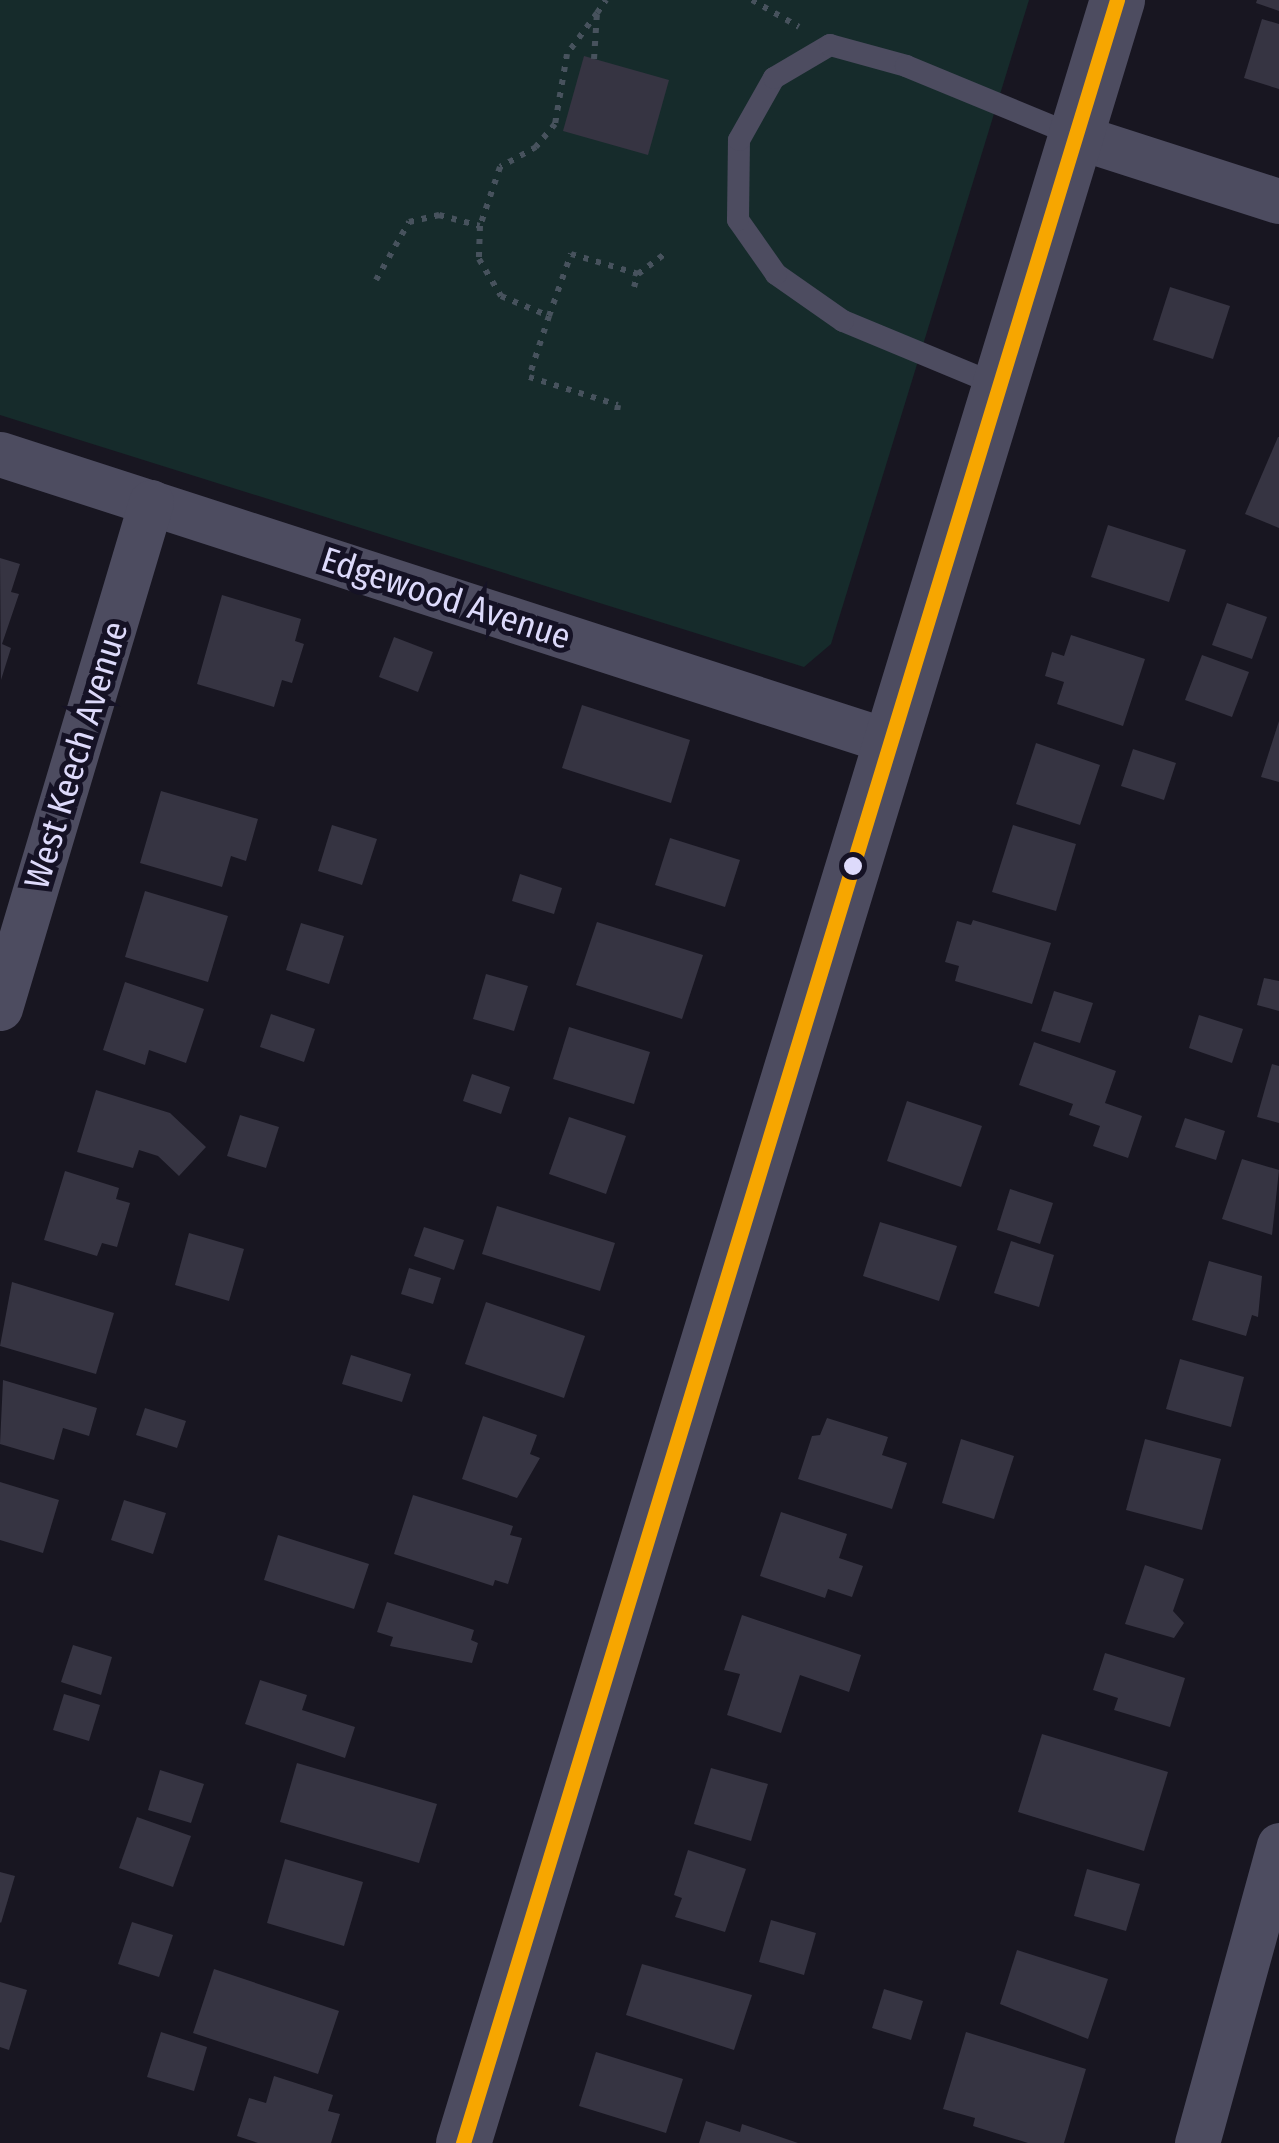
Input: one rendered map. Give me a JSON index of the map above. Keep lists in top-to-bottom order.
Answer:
{
  "streets": {
    "street": ["Edgewood Avenue", "West Keech Avenue"]
  },
  "crossings": [
    ["Edgewood Avenue", "West Keech Avenue"]
  ]
}
